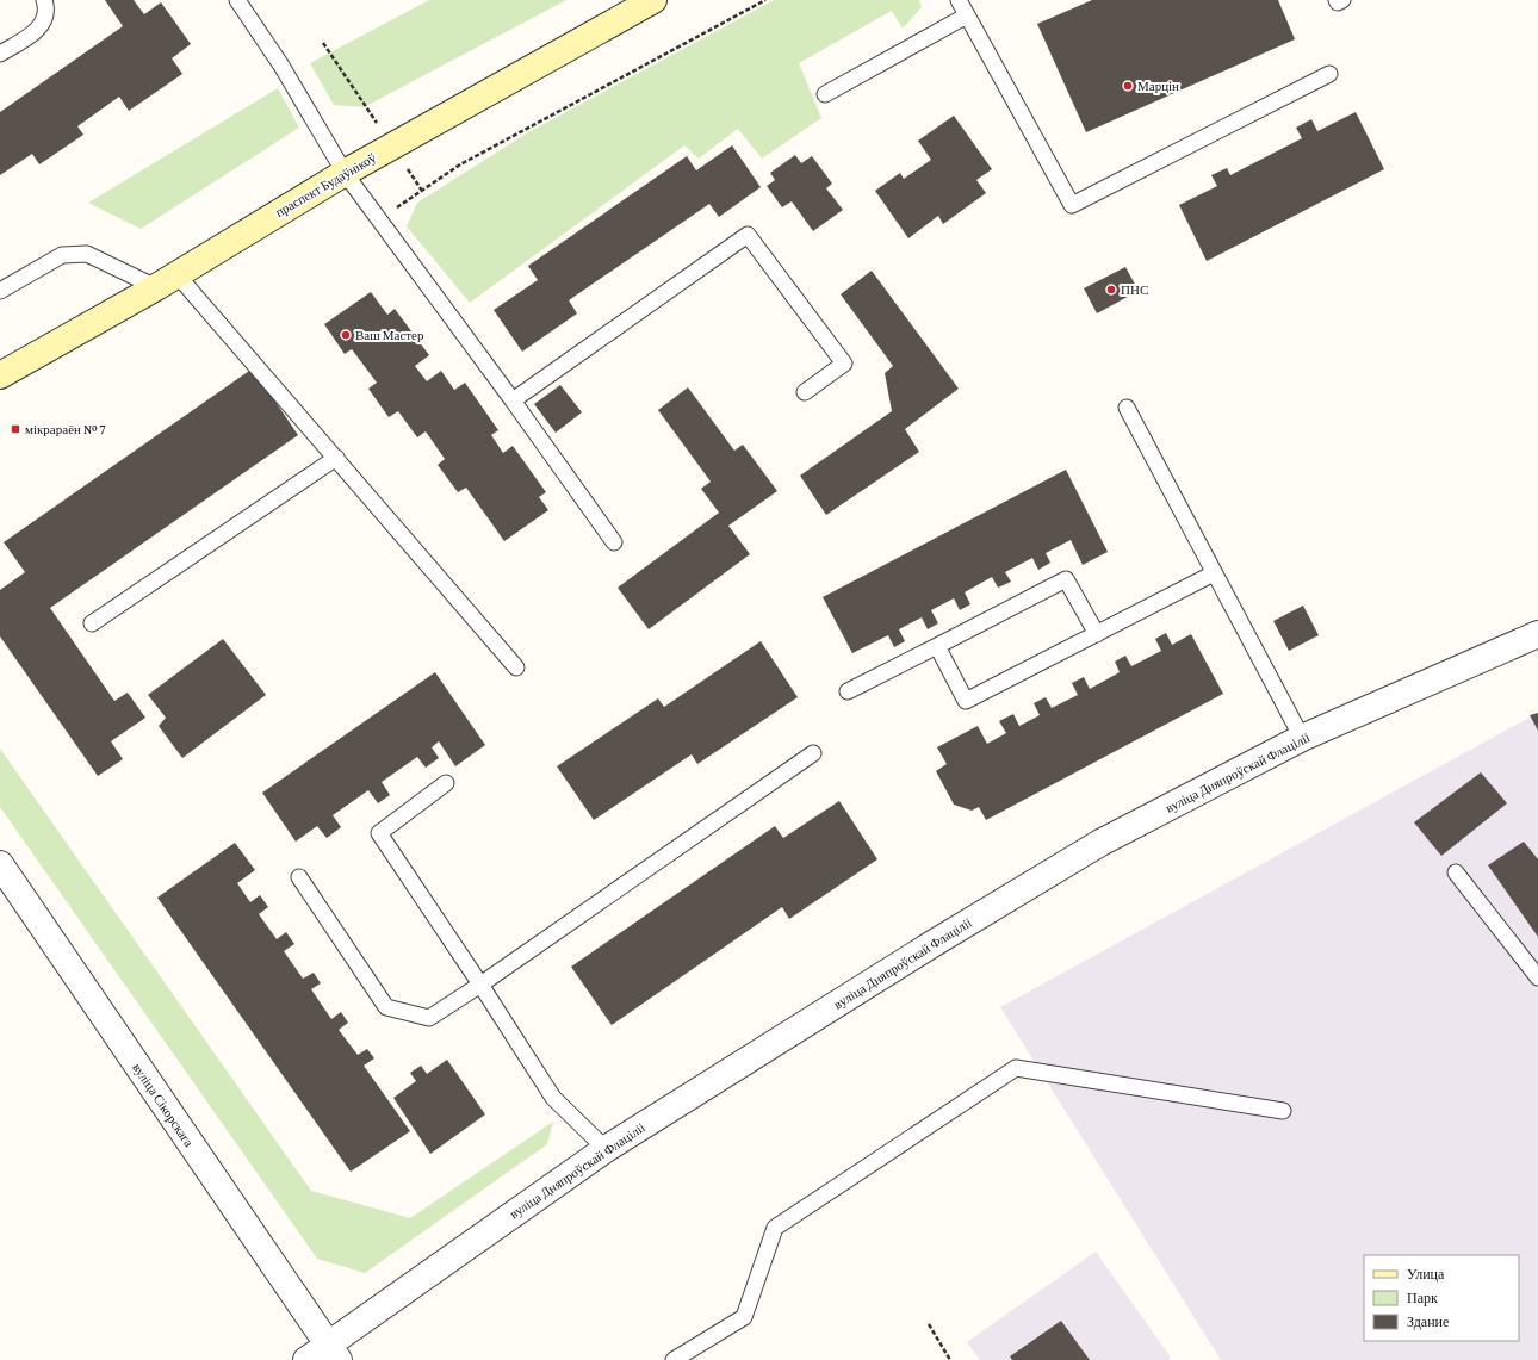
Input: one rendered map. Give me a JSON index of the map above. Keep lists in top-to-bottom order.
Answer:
{
  "streets": {
    "main road": ["праспект Будаўнікоў"],
    "street": ["вуліца Дняпроўскай Флаціліі", "вуліца Сікорскага"]
  },
  "crossings": [
    ["вуліца Дняпроўскай Флаціліі", "вуліца Сікорскага"]
  ],
  "places": {
    "other": ["Марцін", "ПНС", "Ваш Мастер"],
    "transit": ["мікрараён № 7"]
  },
  "legend": ["Улица", "Парк", "Здание"]
}
